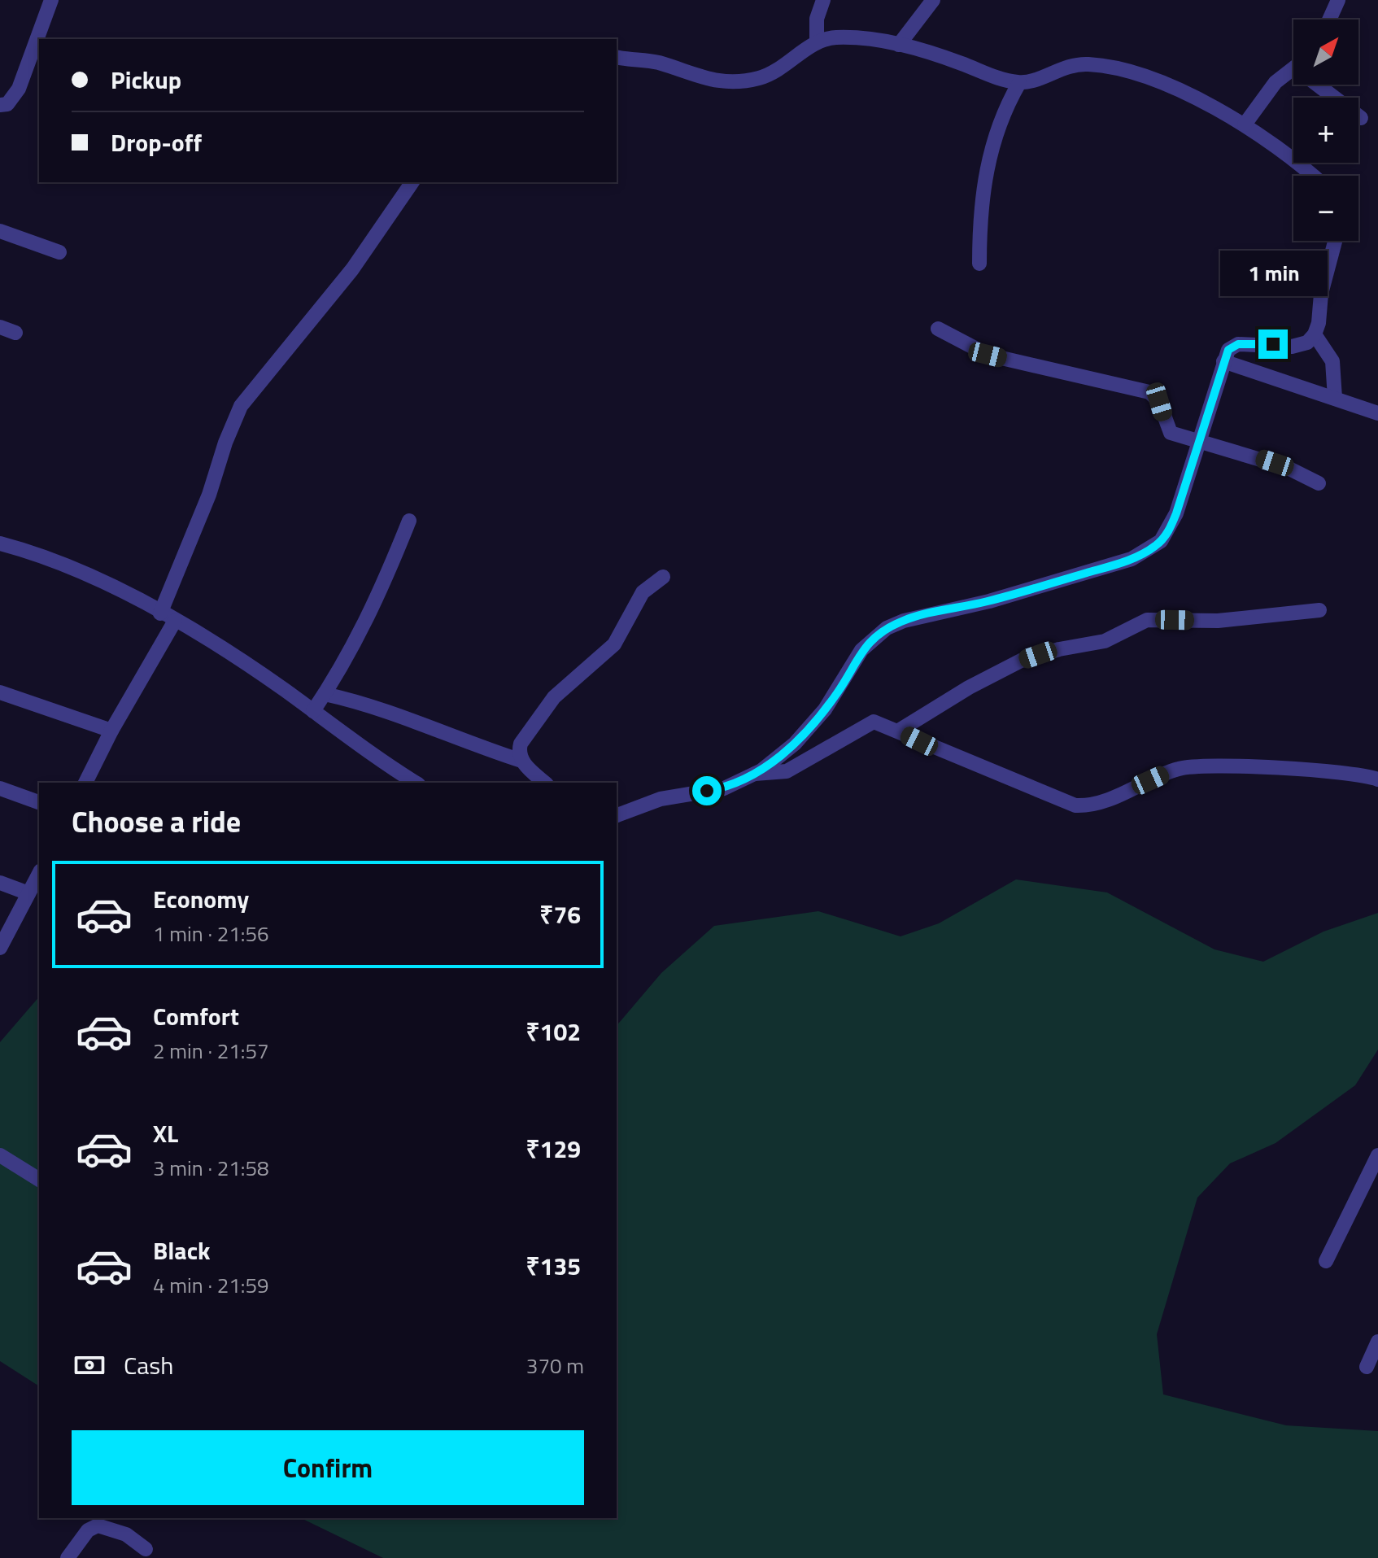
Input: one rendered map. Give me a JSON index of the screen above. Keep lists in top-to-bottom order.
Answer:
{
  "north": "top right",
  "page": {
    "map_buttons": ["+", "−"],
    "banner": ["Pickup", "Drop-off"],
    "bubble": "1 min",
    "heading": "Choose a ride",
    "list": [
      {
        "name": "Economy",
        "note": "1 min · 21:56",
        "value": "₹76"
      },
      {
        "name": "Comfort",
        "note": "2 min · 21:57",
        "value": "₹102"
      },
      {
        "name": "XL",
        "note": "3 min · 21:58",
        "value": "₹129"
      },
      {
        "name": "Black",
        "note": "4 min · 21:59",
        "value": "₹135"
      }
    ],
    "pay": ["Cash", "370 m"],
    "buttons": "Confirm"
  }
}
